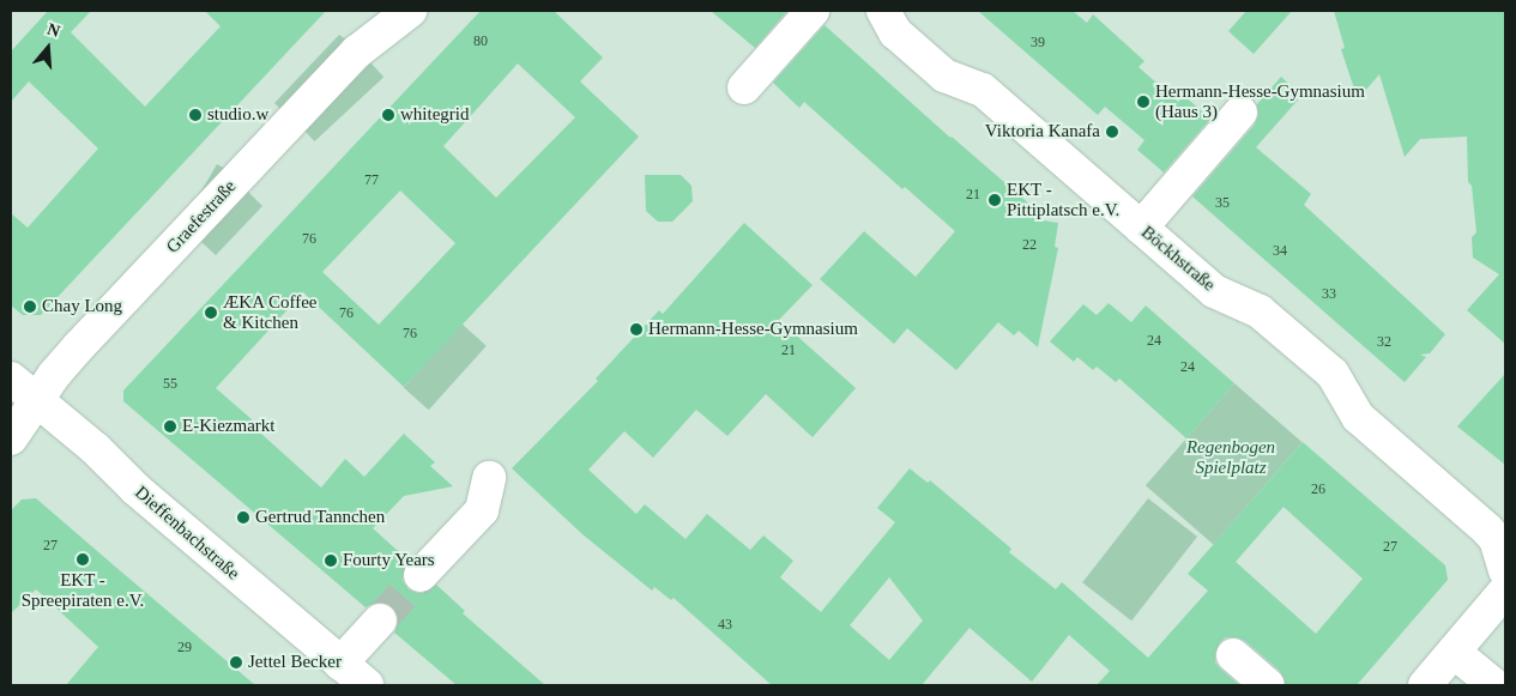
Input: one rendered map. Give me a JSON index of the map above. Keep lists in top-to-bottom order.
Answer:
{
  "streets": {
    "street": ["Graefestraße", "Böckhstraße", "Dieffenbachstraße"]
  },
  "crossings": [
    ["Graefestraße", "Dieffenbachstraße"]
  ],
  "parks": ["Regenbogen Spielplatz"],
  "places": [
    "Hermann-Hesse-Gymnasium (Haus 3)",
    "studio.w",
    "whitegrid",
    "Viktoria Kanafa",
    "EKT - Pittiplatsch e.V.",
    "Chay Long",
    "ÆKA Coffee & Kitchen",
    "Hermann-Hesse-Gymnasium",
    "E-Kiezmarkt",
    "Gertrud Tannchen",
    "EKT - Spreepiraten e.V.",
    "Fourty Years",
    "Jettel Becker"
  ],
  "house_numbers": [
    "80",
    "39",
    "77",
    "21",
    "35",
    "76",
    "22",
    "34",
    "33",
    "76",
    "76",
    "24",
    "32",
    "21",
    "24",
    "55",
    "26",
    "27",
    "27",
    "43",
    "29"
  ],
  "north": "top"
}
